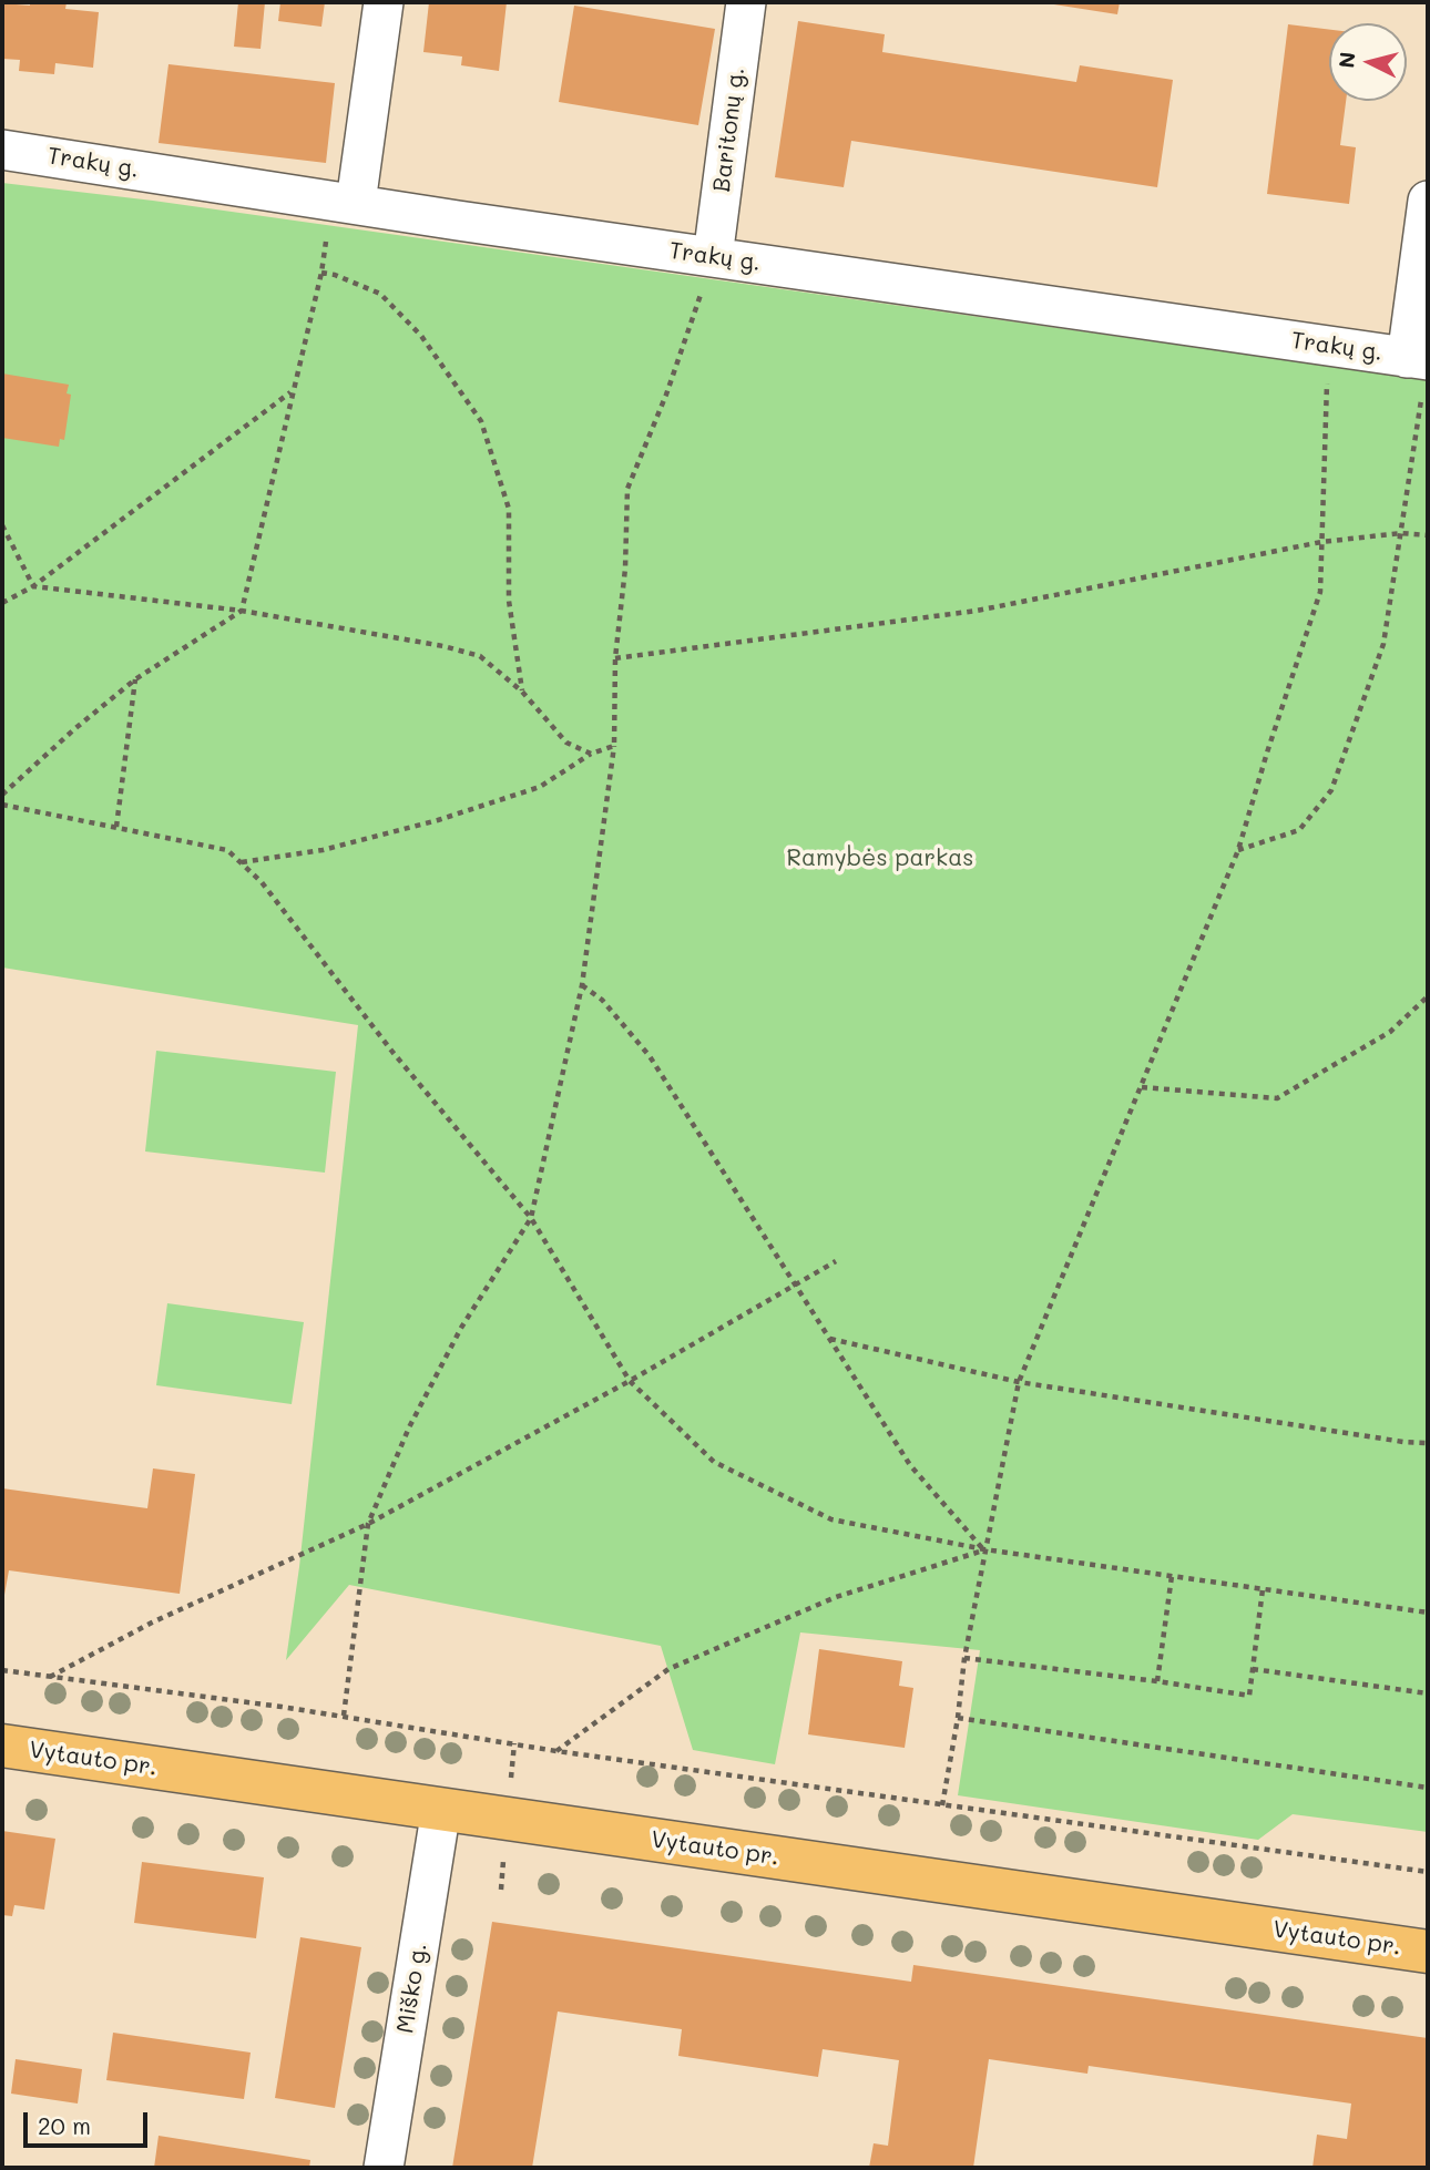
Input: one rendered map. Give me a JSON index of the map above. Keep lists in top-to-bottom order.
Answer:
{
  "streets": {
    "main road": ["Vytauto pr."],
    "street": ["Baritonų g.", "Trakų g.", "Miško g."]
  },
  "crossings": [
    ["Baritonų g.", "Trakų g."],
    ["Vytauto pr.", "Miško g."]
  ],
  "parks": ["Ramybės parkas"],
  "scale_bar": "20 m",
  "north": "left"
}
